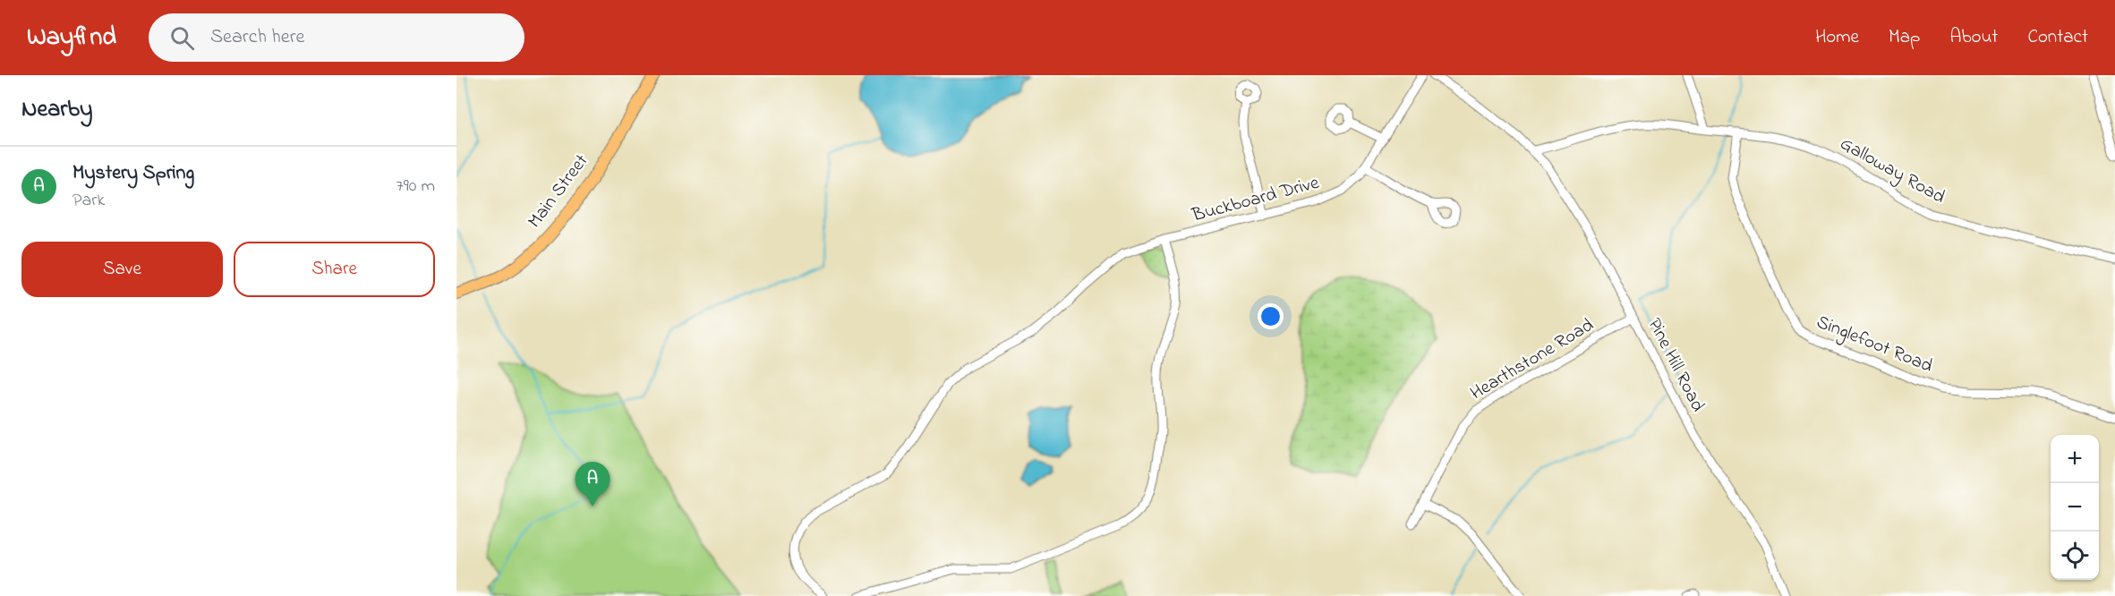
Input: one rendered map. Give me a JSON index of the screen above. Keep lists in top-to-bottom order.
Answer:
{
  "streets": {
    "main road": ["Main Street"],
    "street": [
      "Galloway Road",
      "Buckboard Drive",
      "Singlefoot Road",
      "Hearthstone Road",
      "Pine Hill Road"
    ]
  },
  "crossings": [
    ["Galloway Road", "Singlefoot Road"],
    ["Galloway Road", "Pine Hill Road"],
    ["Hearthstone Road", "Pine Hill Road"]
  ],
  "page": {
    "header": "Wayfind",
    "search": "Search here",
    "nav": [
      "Home",
      "Map",
      "About",
      "Contact"
    ],
    "heading": "Nearby",
    "list": [
      {
        "mark": "A",
        "name": "Mystery Spring",
        "note": "Park",
        "value": "790 m"
      }
    ],
    "buttons": ["Save", "Share"],
    "map_buttons": ["+", "−"],
    "pins": "A"
  }
}
